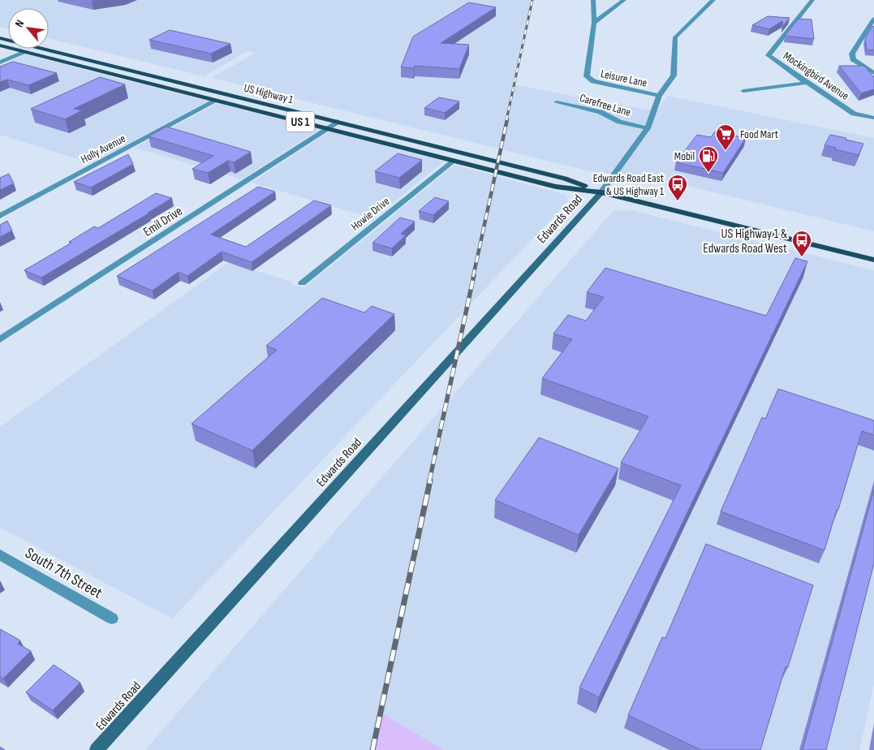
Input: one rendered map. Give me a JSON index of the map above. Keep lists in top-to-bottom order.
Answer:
{
  "streets": {
    "main road": ["US Highway 1", "US 1", "Edwards Road"],
    "street": [
      "Mockingbird Avenue",
      "Leisure Lane",
      "Carefree Lane",
      "Holly Avenue",
      "Howie Drive",
      "Emil Drive",
      "South 7th Street"
    ]
  },
  "crossings": [
    ["US Highway 1", "Holly Avenue"],
    ["US Highway 1", "Howie Drive"],
    ["US Highway 1", "Edwards Road"],
    ["US Highway 1", "Emil Drive"]
  ],
  "places": {
    "supermarket": ["Food Mart"],
    "fuel station": ["Mobil"],
    "bus stop": ["Edwards Road East & US Highway 1", "US Highway 1 & Edwards Road West"]
  },
  "north": "top left"
}
